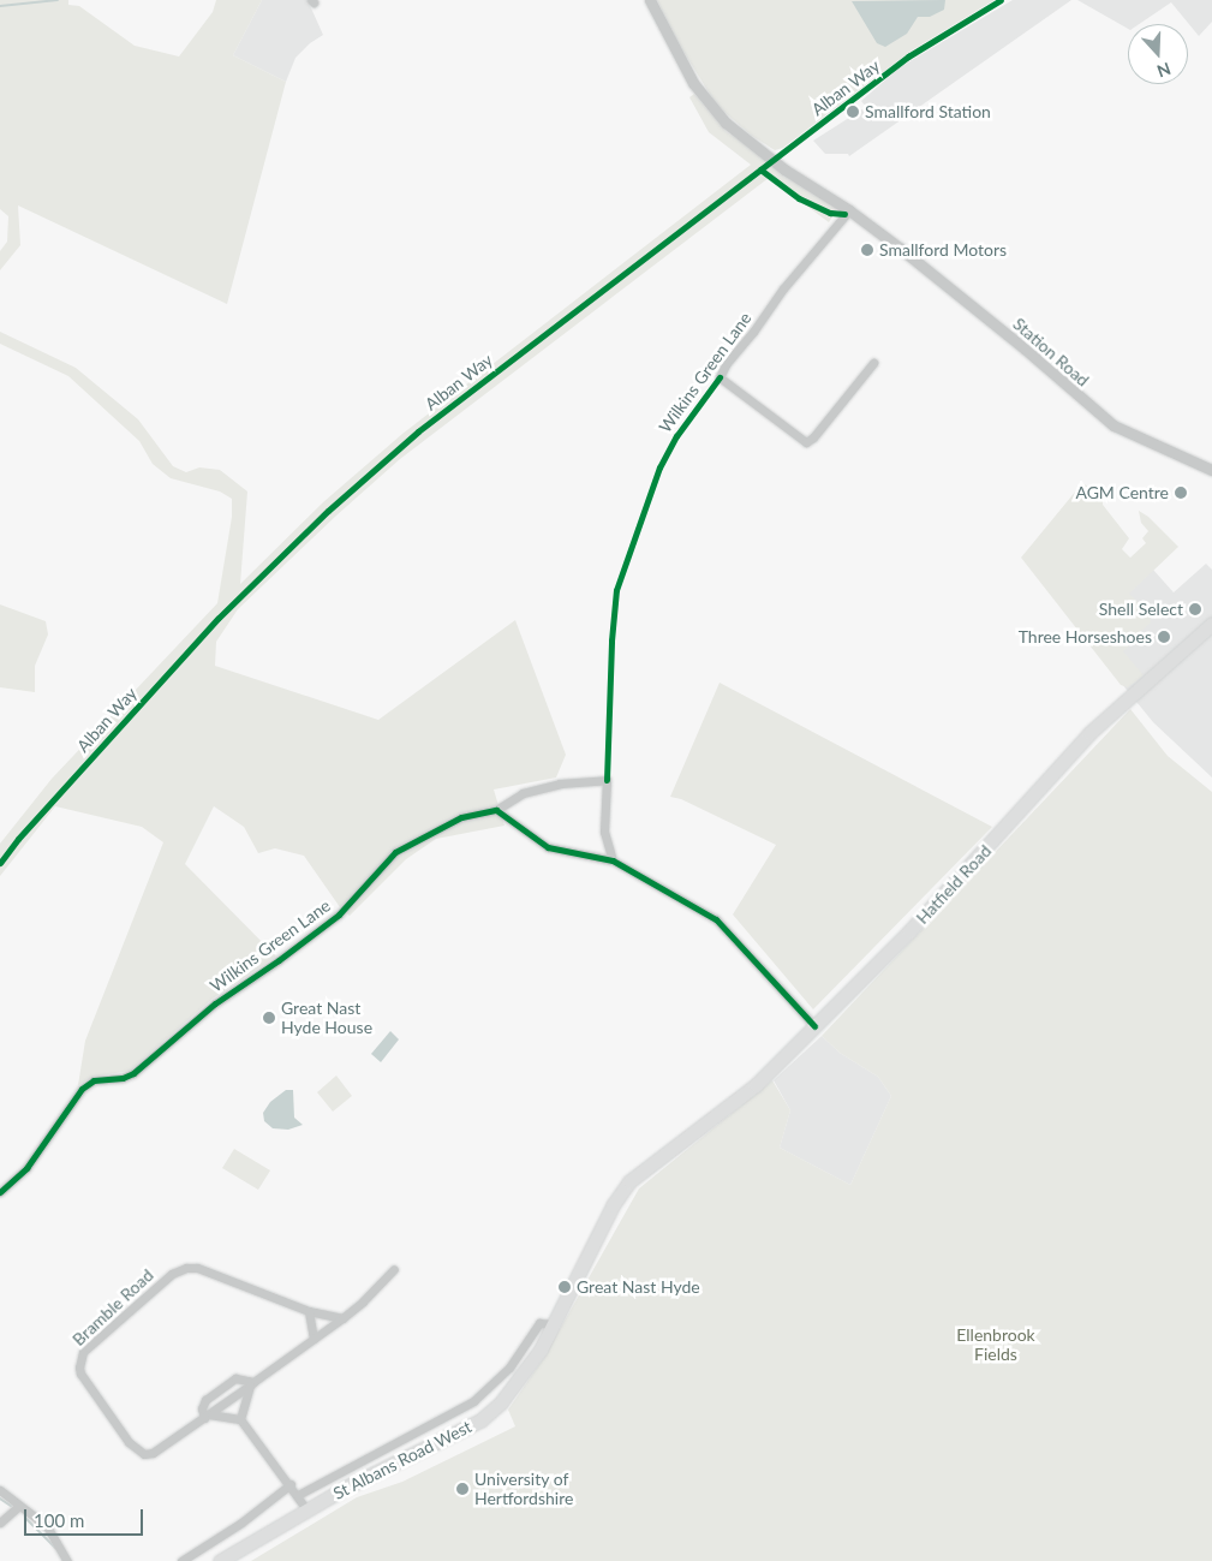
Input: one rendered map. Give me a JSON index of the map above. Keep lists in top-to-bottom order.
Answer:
{
  "streets": {
    "main road": ["Hatfield Road", "St Albans Road West"],
    "street": ["Station Road", "Wilkins Green Lane", "Bramble Road"],
    "cycle path": ["Alban Way"]
  },
  "crossings": [
    ["Station Road", "Wilkins Green Lane"],
    ["Hatfield Road", "St Albans Road West"]
  ],
  "parks": ["Ellenbrook Fields"],
  "places": [
    "Smallford Station",
    "Smallford Motors",
    "AGM Centre",
    "Shell Select",
    "Three Horseshoes",
    "Great Nast Hyde House",
    "Great Nast Hyde",
    "University of Hertfordshire"
  ],
  "scale_bar": "100 m",
  "north": "bottom"
}
